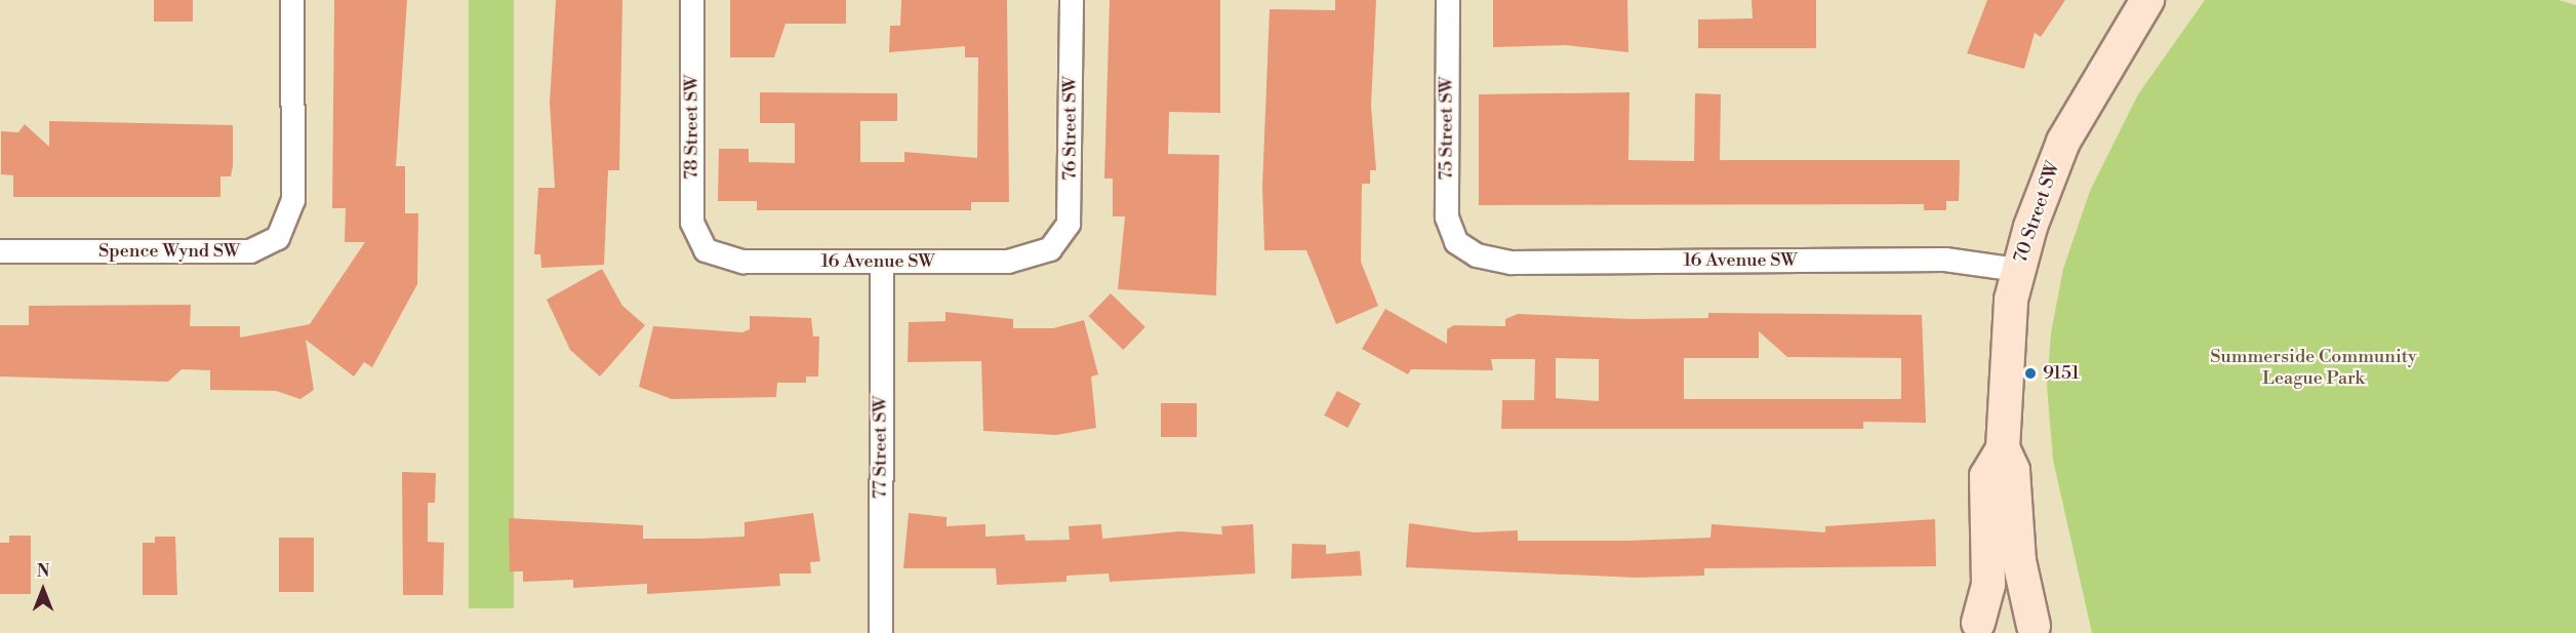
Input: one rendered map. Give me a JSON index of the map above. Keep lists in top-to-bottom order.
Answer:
{
  "streets": {
    "street": [
      "78 Street SW",
      "76 Street SW",
      "75 Street SW",
      "70 Street SW",
      "Spence Wynd SW",
      "16 Avenue SW",
      "77 Street SW"
    ]
  },
  "crossings": [
    ["78 Street SW", "16 Avenue SW"],
    ["76 Street SW", "16 Avenue SW"],
    ["75 Street SW", "16 Avenue SW"],
    ["70 Street SW", "16 Avenue SW"],
    ["16 Avenue SW", "77 Street SW"]
  ],
  "parks": ["Summerside Community League Park"],
  "places": ["9151"],
  "north": "top"
}
